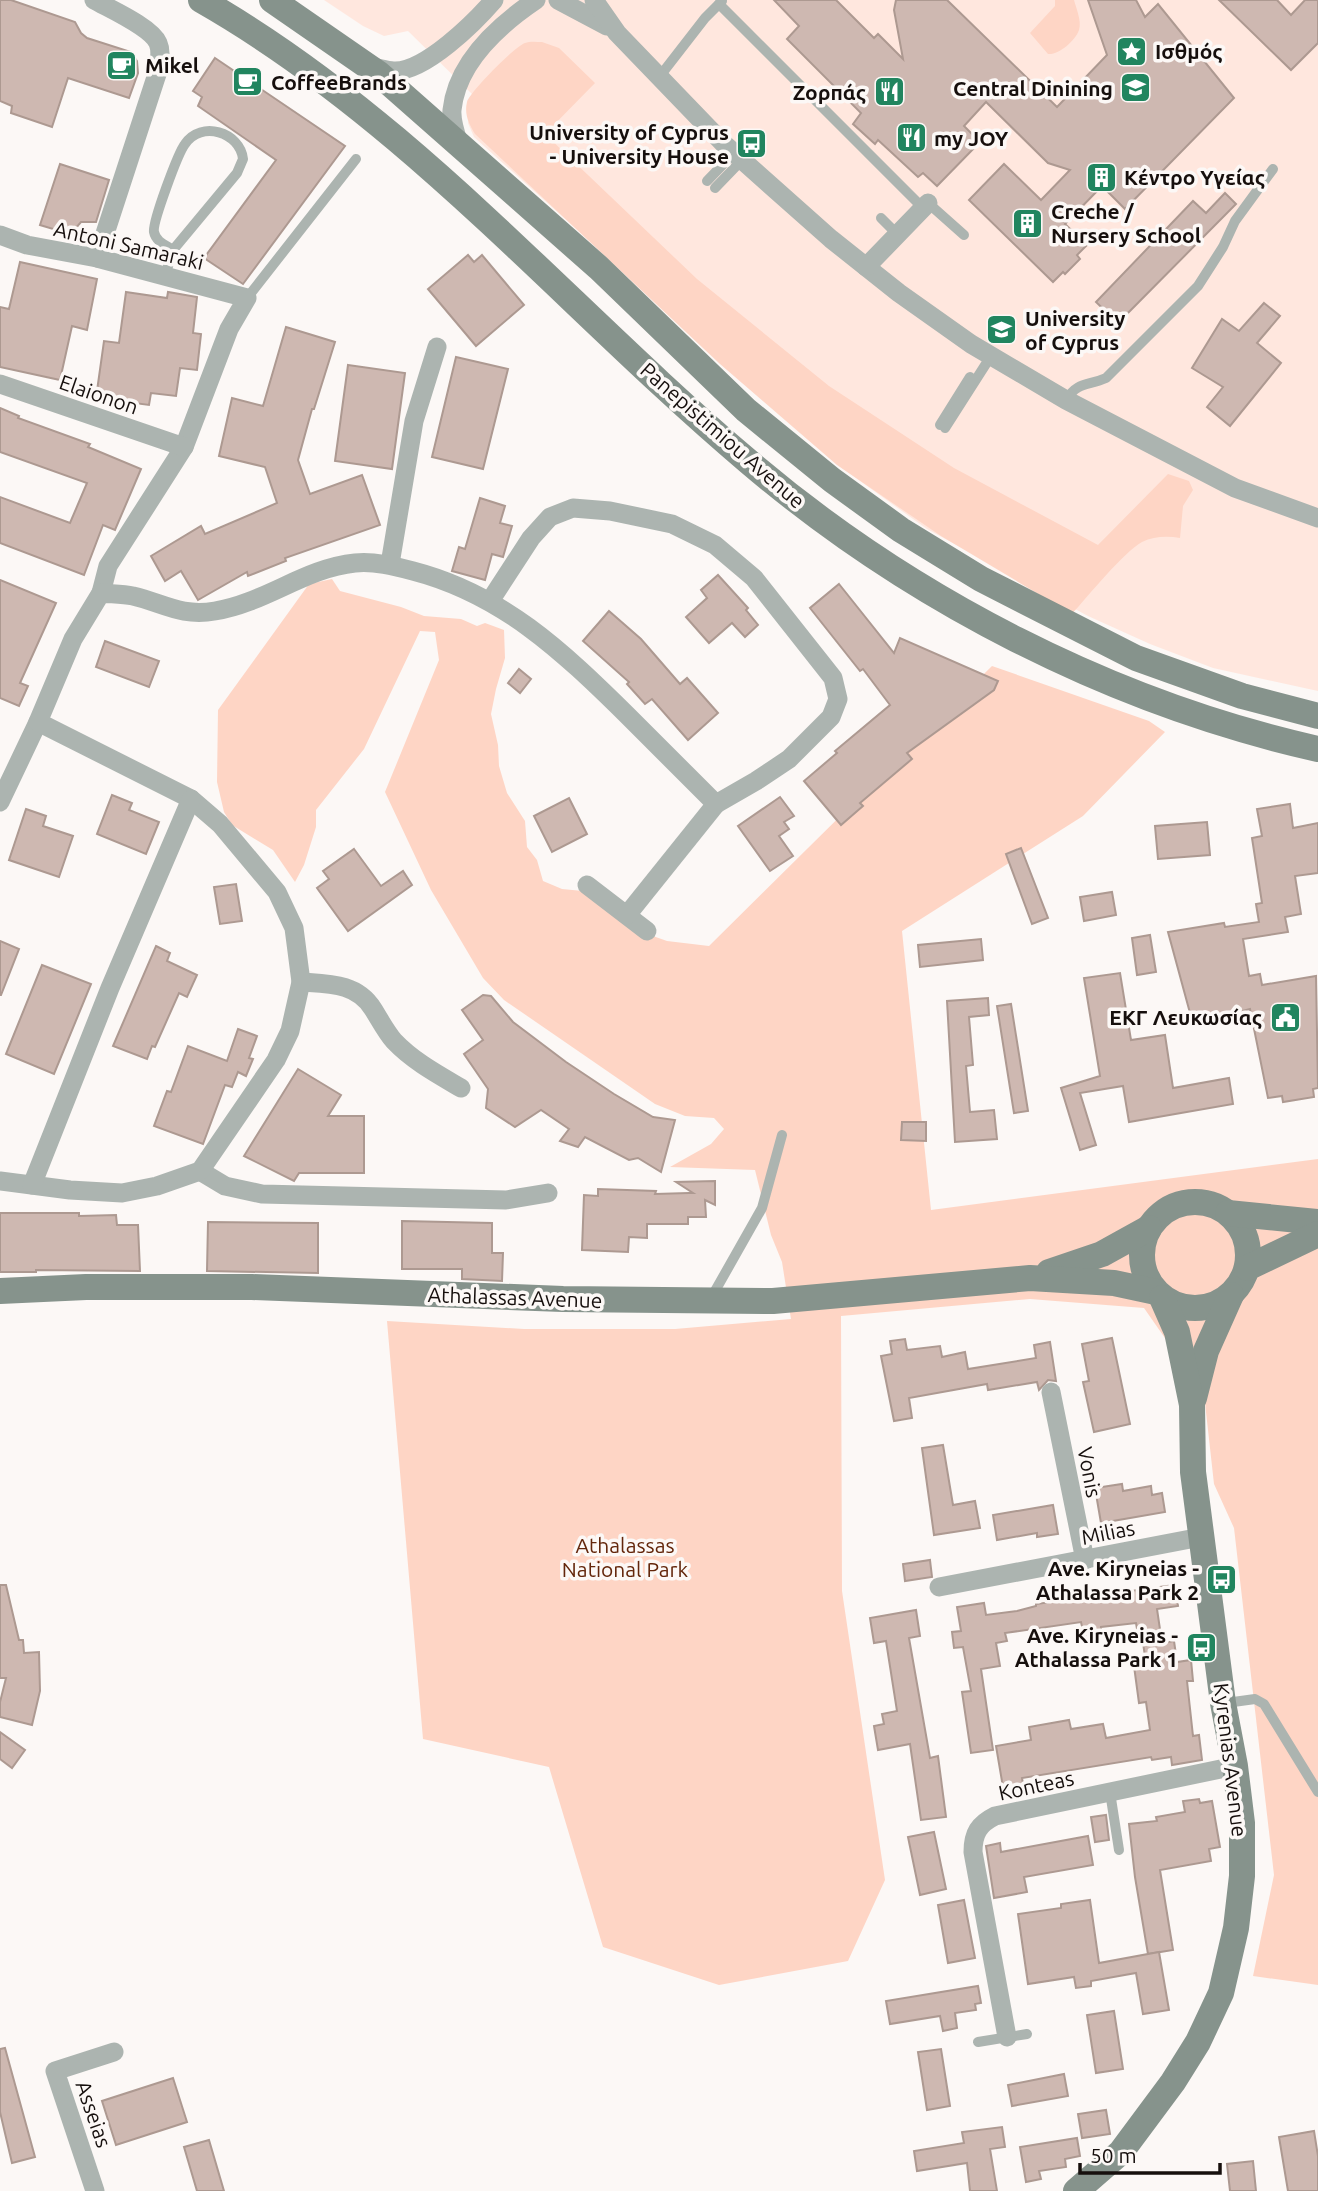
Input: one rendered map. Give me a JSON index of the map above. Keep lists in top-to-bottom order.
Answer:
{
  "streets": {
    "main road": ["Panepistimiou Avenue", "Athalassas Avenue", "Kyrenias Avenue"],
    "street": [
      "Antoni Samaraki",
      "Elaionon",
      "Vonis",
      "Milias",
      "Konteas",
      "Asseias"
    ]
  },
  "crossings": [
    ["Athalassas Avenue", "Kyrenias Avenue"],
    ["Vonis", "Milias"],
    ["Milias", "Kyrenias Avenue"],
    ["Kyrenias Avenue", "Konteas"]
  ],
  "parks": ["Athalassas National Park"],
  "places": {
    "place": ["Ισθμός"],
    "cafe": ["Mikel", "CoffeeBrands"],
    "school or university": ["Central Dinining", "University of Cyprus"],
    "restaurant": ["Ζορπάς", "my JOY"],
    "bus stop": ["University of Cyprus - University House", "Ave. Kiryneias - Athalassa Park 2", "Ave. Kiryneias - Athalassa Park 1"],
    "building": ["Κέντρο Υγείας", "Creche / Nursery School"],
    "public building": ["ΕΚΓ Λευκωσίας"]
  },
  "scale_bar": "50 m"
}
